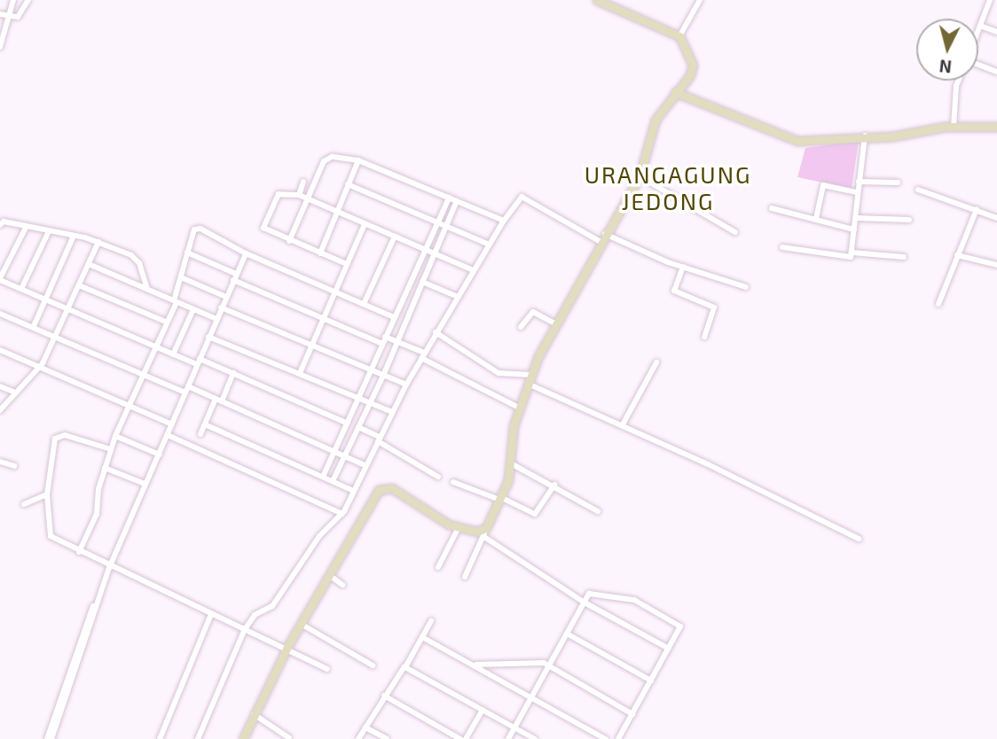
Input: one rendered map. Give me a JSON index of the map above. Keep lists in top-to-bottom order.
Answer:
{
  "districts": ["URANGAGUNG JEDONG"],
  "north": "bottom"
}
